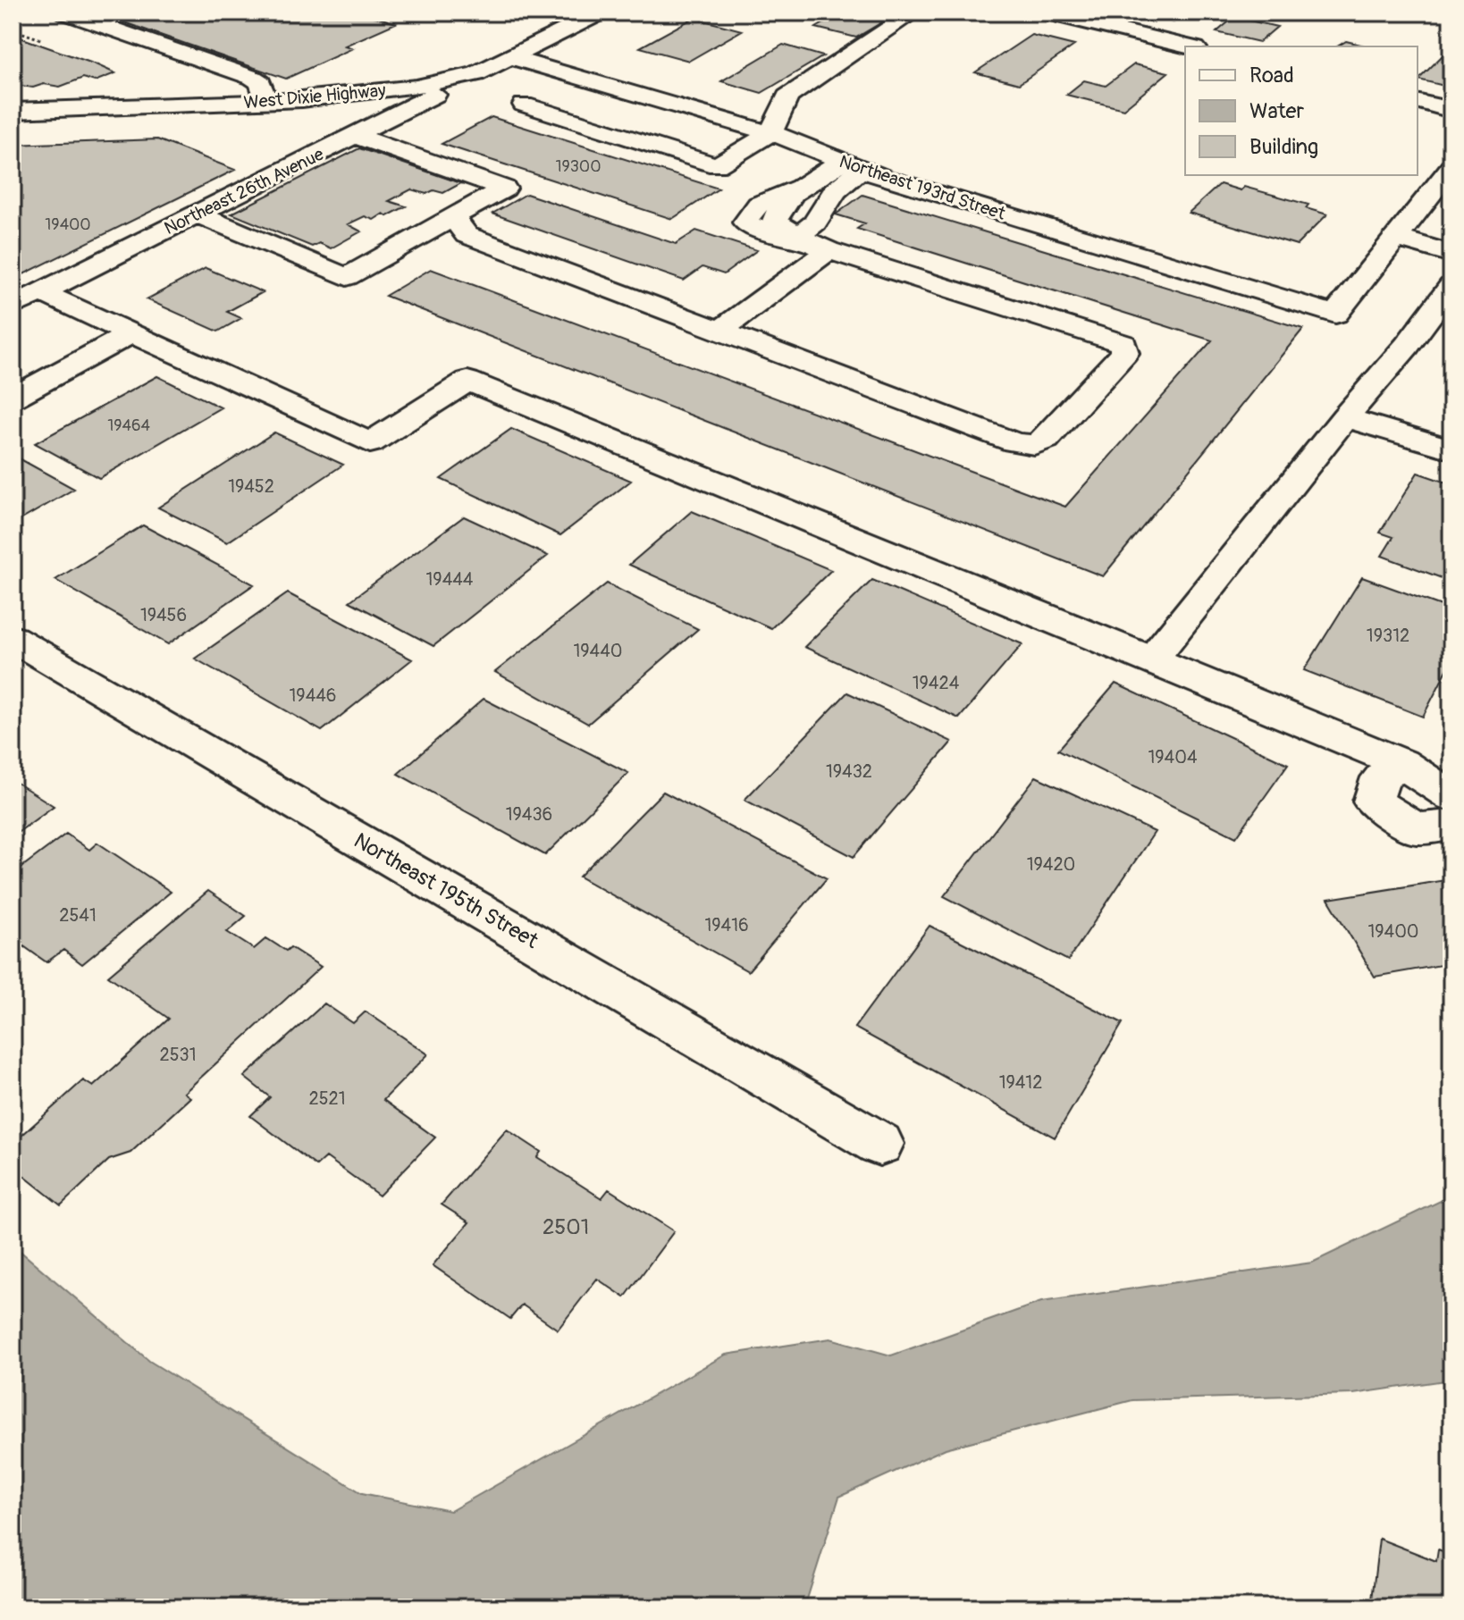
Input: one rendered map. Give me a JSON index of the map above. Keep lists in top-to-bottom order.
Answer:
{
  "streets": {
    "street": [
      "West Dixie Highway",
      "Northeast 193rd Street",
      "Northeast 26th Avenue",
      "Northeast 195th Street"
    ]
  },
  "crossings": [
    ["West Dixie Highway", "Northeast 193rd Street"],
    ["West Dixie Highway", "Northeast 26th Avenue"]
  ],
  "house_numbers": [
    "19300",
    "19400",
    "19464",
    "19452",
    "19444",
    "19456",
    "19312",
    "19440",
    "19424",
    "19446",
    "19404",
    "19432",
    "19436",
    "19420",
    "2541",
    "19416",
    "19400",
    "2531",
    "19412",
    "2521",
    "2501"
  ],
  "legend": ["Road", "Water", "Building"]
}
